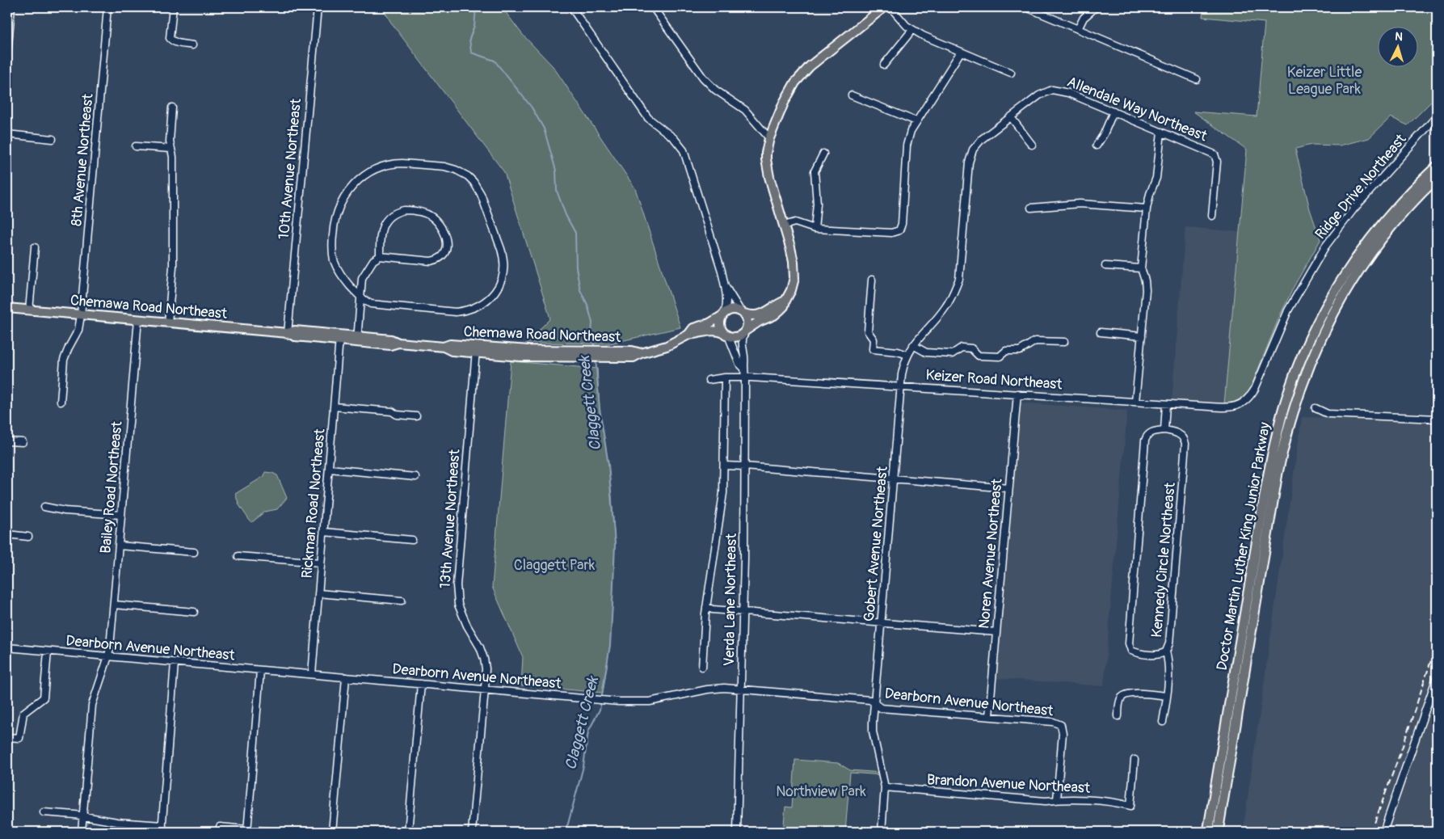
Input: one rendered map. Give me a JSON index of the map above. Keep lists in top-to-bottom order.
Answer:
{
  "streets": {
    "highway": ["Doctor Martin Luther King Junior Parkway"],
    "main road": ["Chemawa Road Northeast"],
    "street": [
      "Allendale Way Northeast",
      "8th Avenue Northeast",
      "10th Avenue Northeast",
      "Ridge Drive Northeast",
      "Keizer Road Northeast",
      "Bailey Road Northeast",
      "Rickman Road Northeast",
      "13th Avenue Northeast",
      "Gobert Avenue Northeast",
      "Noren Avenue Northeast",
      "Kennedy Circle Northeast",
      "Verda Lane Northeast",
      "Dearborn Avenue Northeast",
      "Brandon Avenue Northeast"
    ]
  },
  "crossings": [
    ["Allendale Way Northeast", "Keizer Road Northeast"],
    ["Allendale Way Northeast", "Gobert Avenue Northeast"],
    ["8th Avenue Northeast", "Chemawa Road Northeast"],
    ["10th Avenue Northeast", "Chemawa Road Northeast"],
    ["Ridge Drive Northeast", "Keizer Road Northeast"],
    ["Chemawa Road Northeast", "Bailey Road Northeast"],
    ["Chemawa Road Northeast", "Rickman Road Northeast"],
    ["Chemawa Road Northeast", "13th Avenue Northeast"],
    ["Chemawa Road Northeast", "Verda Lane Northeast"],
    ["Keizer Road Northeast", "Gobert Avenue Northeast"],
    ["Keizer Road Northeast", "Noren Avenue Northeast"],
    ["Keizer Road Northeast", "Verda Lane Northeast"],
    ["Bailey Road Northeast", "Dearborn Avenue Northeast"],
    ["Rickman Road Northeast", "Dearborn Avenue Northeast"],
    ["13th Avenue Northeast", "Dearborn Avenue Northeast"],
    ["Gobert Avenue Northeast", "Dearborn Avenue Northeast"],
    ["Gobert Avenue Northeast", "Brandon Avenue Northeast"],
    ["Noren Avenue Northeast", "Dearborn Avenue Northeast"],
    ["Verda Lane Northeast", "Dearborn Avenue Northeast"],
    ["Dearborn Avenue Northeast", "Brandon Avenue Northeast"]
  ],
  "water": ["Claggett Creek"],
  "parks": ["Keizer Little League Park", "Claggett Park", "Northview Park"],
  "north": "top"
}
